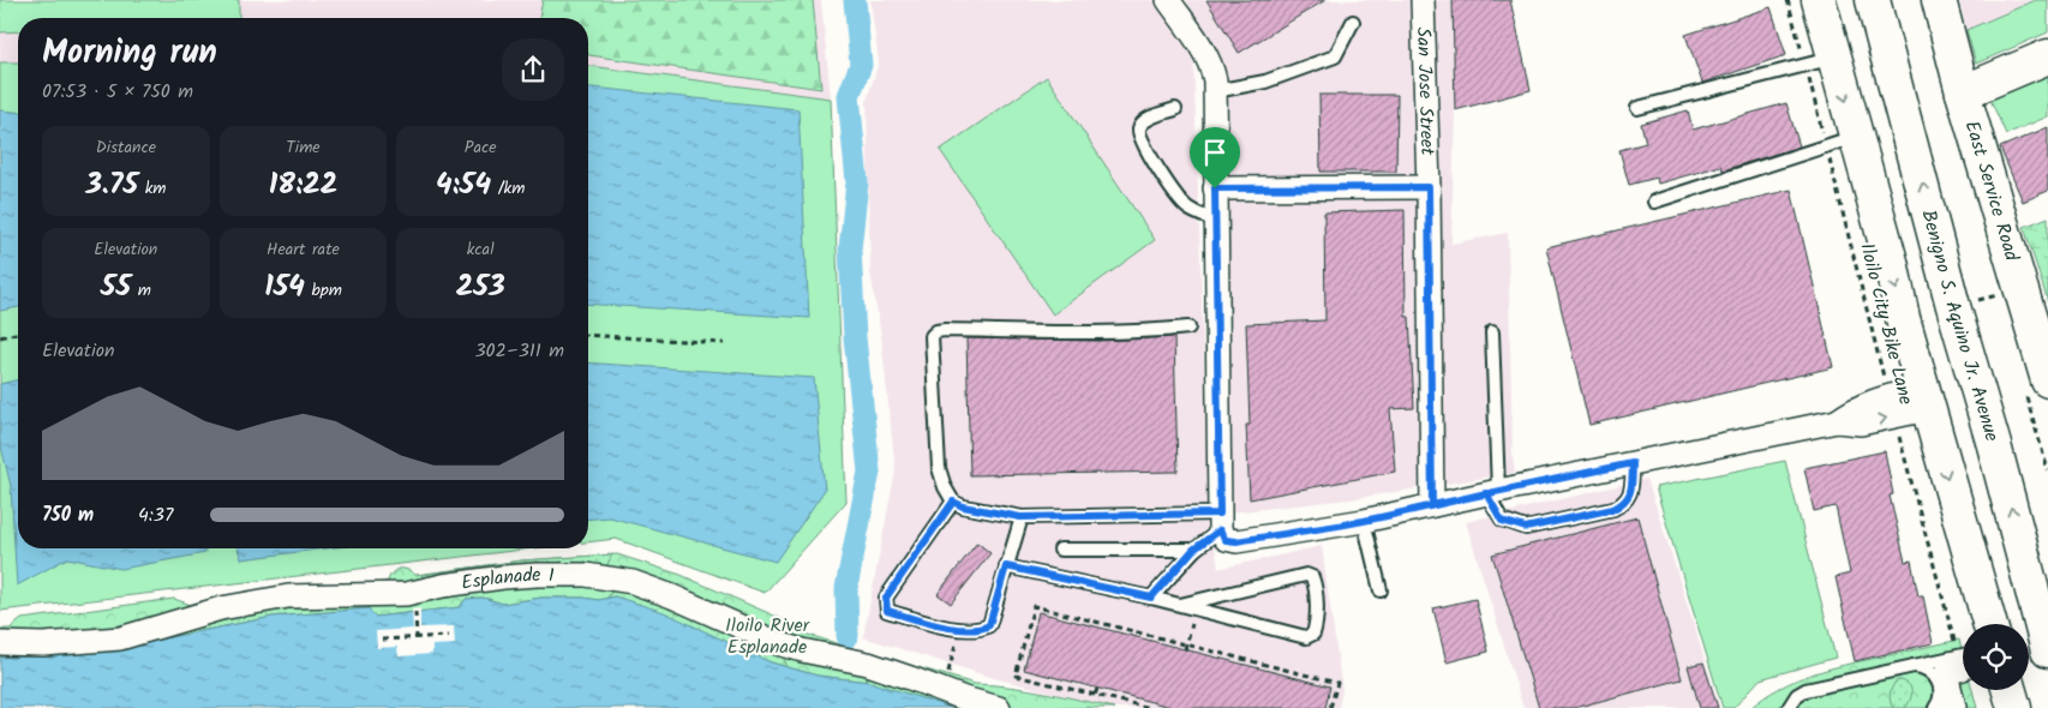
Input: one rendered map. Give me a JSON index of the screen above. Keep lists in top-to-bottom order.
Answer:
{
  "streets": {
    "main road": ["East Service Road", "Benigno S. Aquino Jr. Avenue"],
    "street": ["San Jose Street", "Esplanade 1"],
    "path": ["Iloilo City Bike Lane"]
  },
  "parks": ["Iloilo River Esplanade"],
  "page": {
    "heading": ["Morning run", "07:53 · 5 × 750 m"],
    "stats": [
      ["Distance", "3.75 km"],
      ["Time", "18:22"],
      ["Pace", "4:54 /km"],
      ["Elevation", "55 m"],
      ["Heart rate", "154 bpm"],
      ["kcal", "253"]
    ],
    "chart": ["Elevation", "302–311 m"],
    "list": [
      {
        "name": "750 m",
        "note": "4:37"
      }
    ]
  }
}
